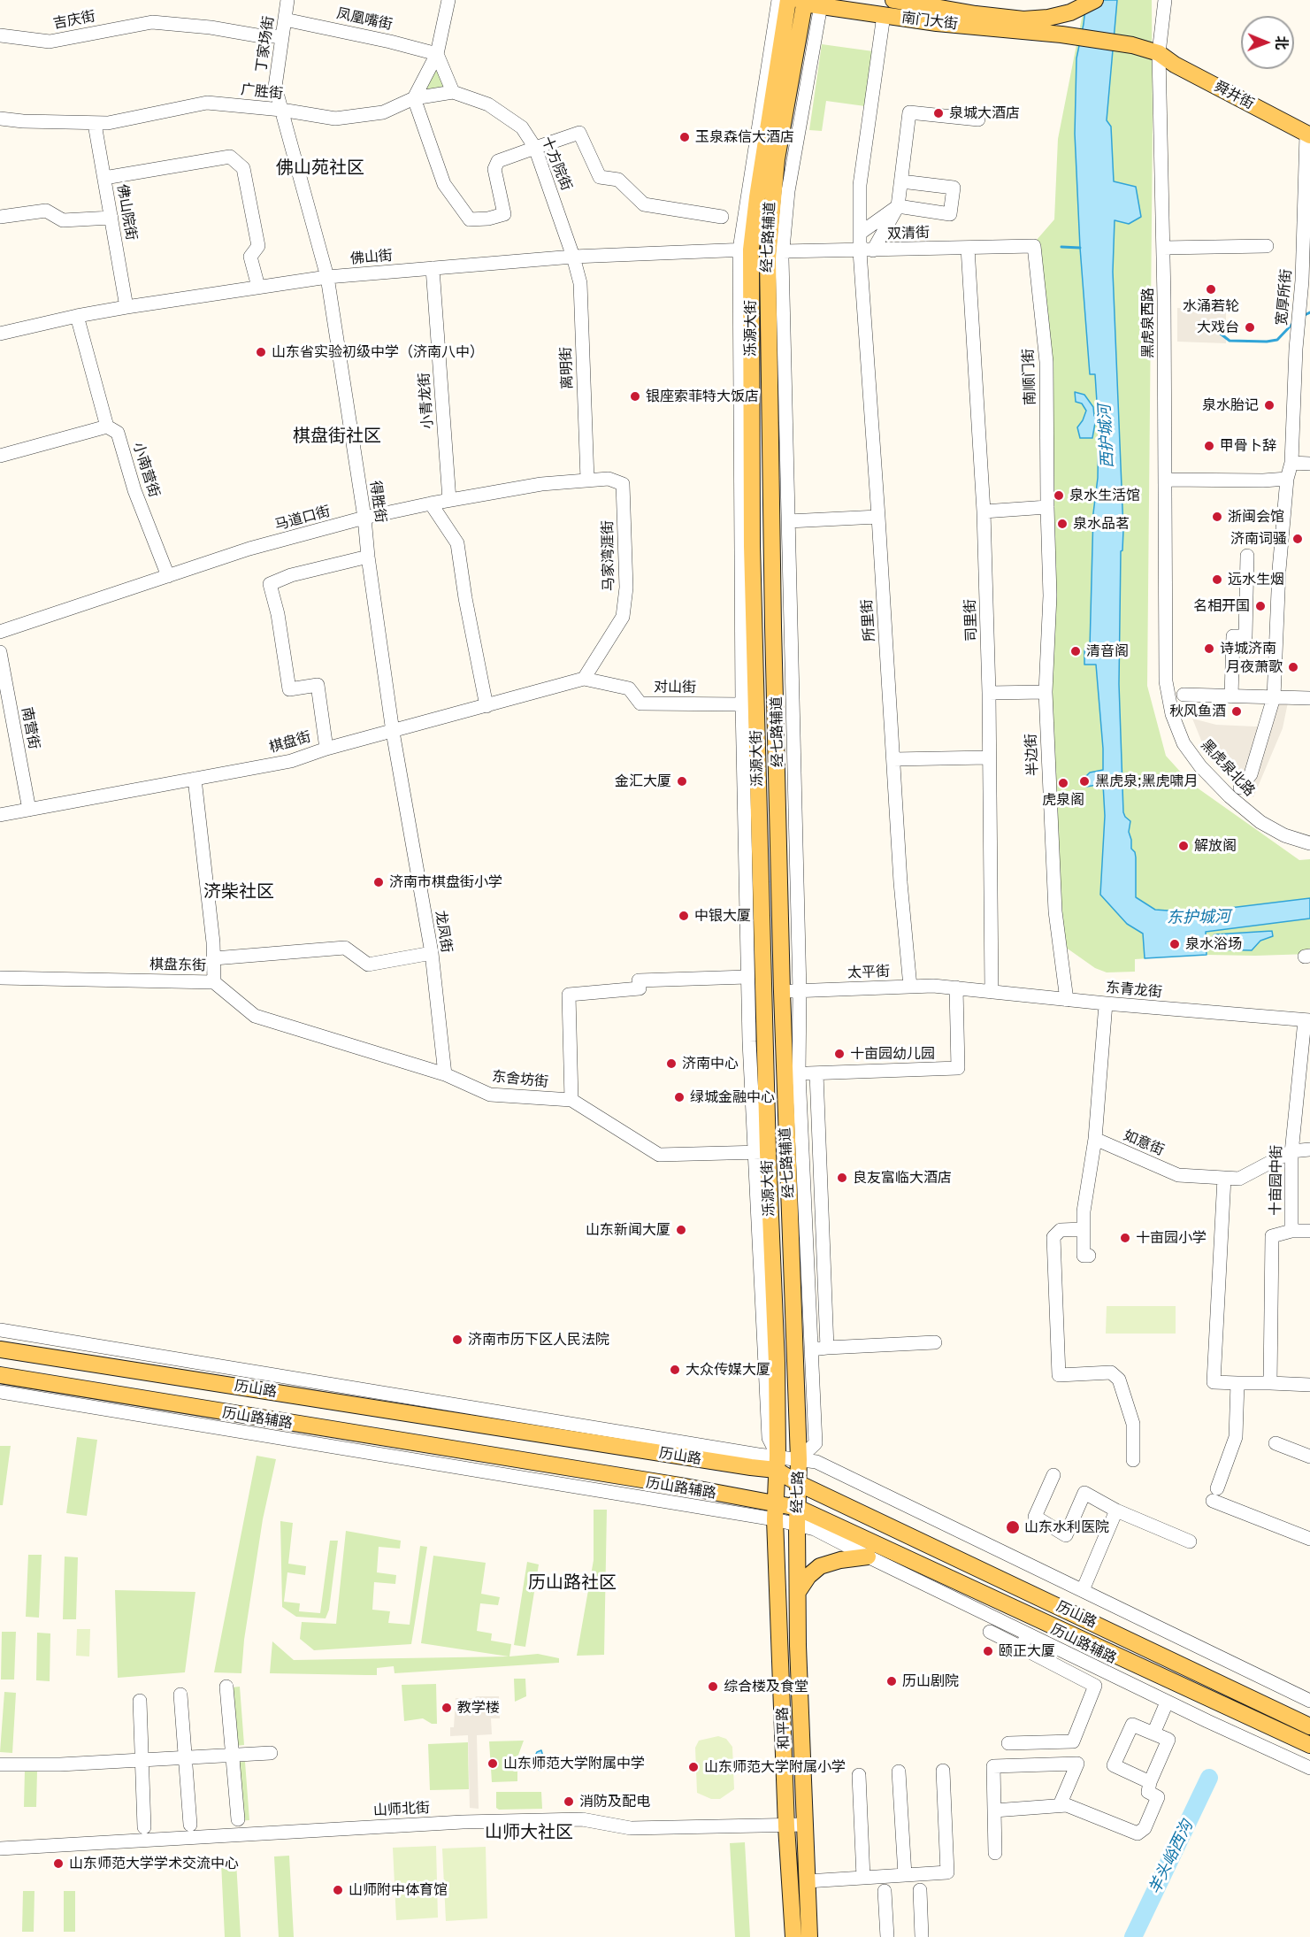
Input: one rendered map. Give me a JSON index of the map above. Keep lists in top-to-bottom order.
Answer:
{
  "streets": {
    "main road": [
      "南门大街",
      "舜井街",
      "泺源大街",
      "历山路",
      "经七路",
      "和平路"
    ],
    "street": [
      "凤凰嘴街",
      "吉庆街",
      "丁家场街",
      "广胜街",
      "十方院街",
      "佛山院街",
      "双清街",
      "经七路辅道",
      "佛山街",
      "宽厚所街",
      "黑虎泉西路",
      "离明街",
      "南顺门街",
      "小青龙街",
      "小南营街",
      "得胜街",
      "马道口街",
      "马家湾涯街",
      "所里街",
      "司里街",
      "对山街",
      "南营街",
      "棋盘街",
      "半边街",
      "黑虎泉北路",
      "龙凤街",
      "棋盘东街",
      "太平街",
      "东青龙街",
      "东舍坊街",
      "如意街",
      "十亩园中街",
      "历山路辅路",
      "山师北街"
    ]
  },
  "crossings": [
    ["凤凰嘴街", "丁家场街"],
    ["吉庆街", "丁家场街"],
    ["南门大街", "舜井街"],
    ["南门大街", "经七路辅道"],
    ["南门大街", "黑虎泉西路"],
    ["南门大街", "泺源大街"],
    ["南门大街", "所里街"],
    ["丁家场街", "广胜街"],
    ["丁家场街", "佛山街"],
    ["丁家场街", "得胜街"],
    ["广胜街", "十方院街"],
    ["广胜街", "佛山院街"],
    ["舜井街", "宽厚所街"],
    ["舜井街", "黑虎泉西路"],
    ["十方院街", "佛山街"],
    ["十方院街", "离明街"],
    ["佛山院街", "佛山街"],
    ["双清街", "经七路辅道"],
    ["双清街", "南顺门街"],
    ["双清街", "所里街"],
    ["双清街", "司里街"],
    ["经七路辅道", "佛山街"],
    ["经七路辅道", "泺源大街"],
    ["经七路辅道", "对山街"],
    ["经七路辅道", "太平街"],
    ["经七路辅道", "东舍坊街"],
    ["经七路辅道", "经七路"],
    ["佛山街", "泺源大街"],
    ["佛山街", "离明街"],
    ["佛山街", "小青龙街"],
    ["佛山街", "小南营街"],
    ["佛山街", "得胜街"],
    ["黑虎泉西路", "黑虎泉北路"],
    ["泺源大街", "太平街"],
    ["泺源大街", "东舍坊街"],
    ["泺源大街", "历山路"],
    ["泺源大街", "历山路辅路"],
    ["泺源大街", "经七路"],
    ["泺源大街", "和平路"],
    ["离明街", "马道口街"],
    ["南顺门街", "半边街"],
    ["小青龙街", "马道口街"],
    ["小南营街", "马道口街"],
    ["得胜街", "马道口街"],
    ["得胜街", "棋盘街"],
    ["得胜街", "龙凤街"],
    ["马道口街", "马家湾涯街"],
    ["马家湾涯街", "对山街"],
    ["马家湾涯街", "棋盘街"],
    ["所里街", "太平街"],
    ["司里街", "东青龙街"],
    ["对山街", "棋盘街"],
    ["南营街", "棋盘街"],
    ["棋盘街", "龙凤街"],
    ["棋盘街", "棋盘东街"],
    ["半边街", "东青龙街"],
    ["龙凤街", "东舍坊街"],
    ["棋盘东街", "东舍坊街"],
    ["太平街", "东青龙街"],
    ["东青龙街", "十亩园中街"],
    ["如意街", "十亩园中街"],
    ["历山路", "历山路辅路"],
    ["历山路", "经七路"],
    ["历山路", "和平路"],
    ["历山路辅路", "经七路"],
    ["历山路辅路", "和平路"],
    ["经七路", "和平路"],
    ["和平路", "山师北街"]
  ],
  "districts": [
    "佛山苑社区",
    "棋盘街社区",
    "济柴社区",
    "历山路社区",
    "山师大社区"
  ],
  "water": ["西护城河", "东护城河", "羊头峪西沟"],
  "places": [
    "泉城大酒店",
    "玉泉森信大酒店",
    "水涌若轮",
    "大戏台",
    "山东省实验初级中学（济南八中）",
    "银座索菲特大饭店",
    "泉水胎记",
    "甲骨卜辞",
    "泉水生活馆",
    "浙闽会馆",
    "泉水品茗",
    "济南词骚",
    "远水生烟",
    "名相开国",
    "诗城济南",
    "清音阁",
    "月夜萧歌",
    "秋风鱼酒",
    "金汇大厦",
    "黑虎泉;黑虎啸月",
    "虎泉阁",
    "解放阁",
    "济南市棋盘街小学",
    "中银大厦",
    "泉水浴场",
    "十亩园幼儿园",
    "济南中心",
    "绿城金融中心",
    "良友富临大酒店",
    "山东新闻大厦",
    "十亩园小学",
    "济南市历下区人民法院",
    "大众传媒大厦",
    "山东水利医院",
    "颐正大厦",
    "历山剧院",
    "综合楼及食堂",
    "教学楼",
    "山东师范大学附属中学",
    "山东师范大学附属小学",
    "消防及配电",
    "山东师范大学学术交流中心",
    "山师附中体育馆"
  ],
  "north": "right"
}
